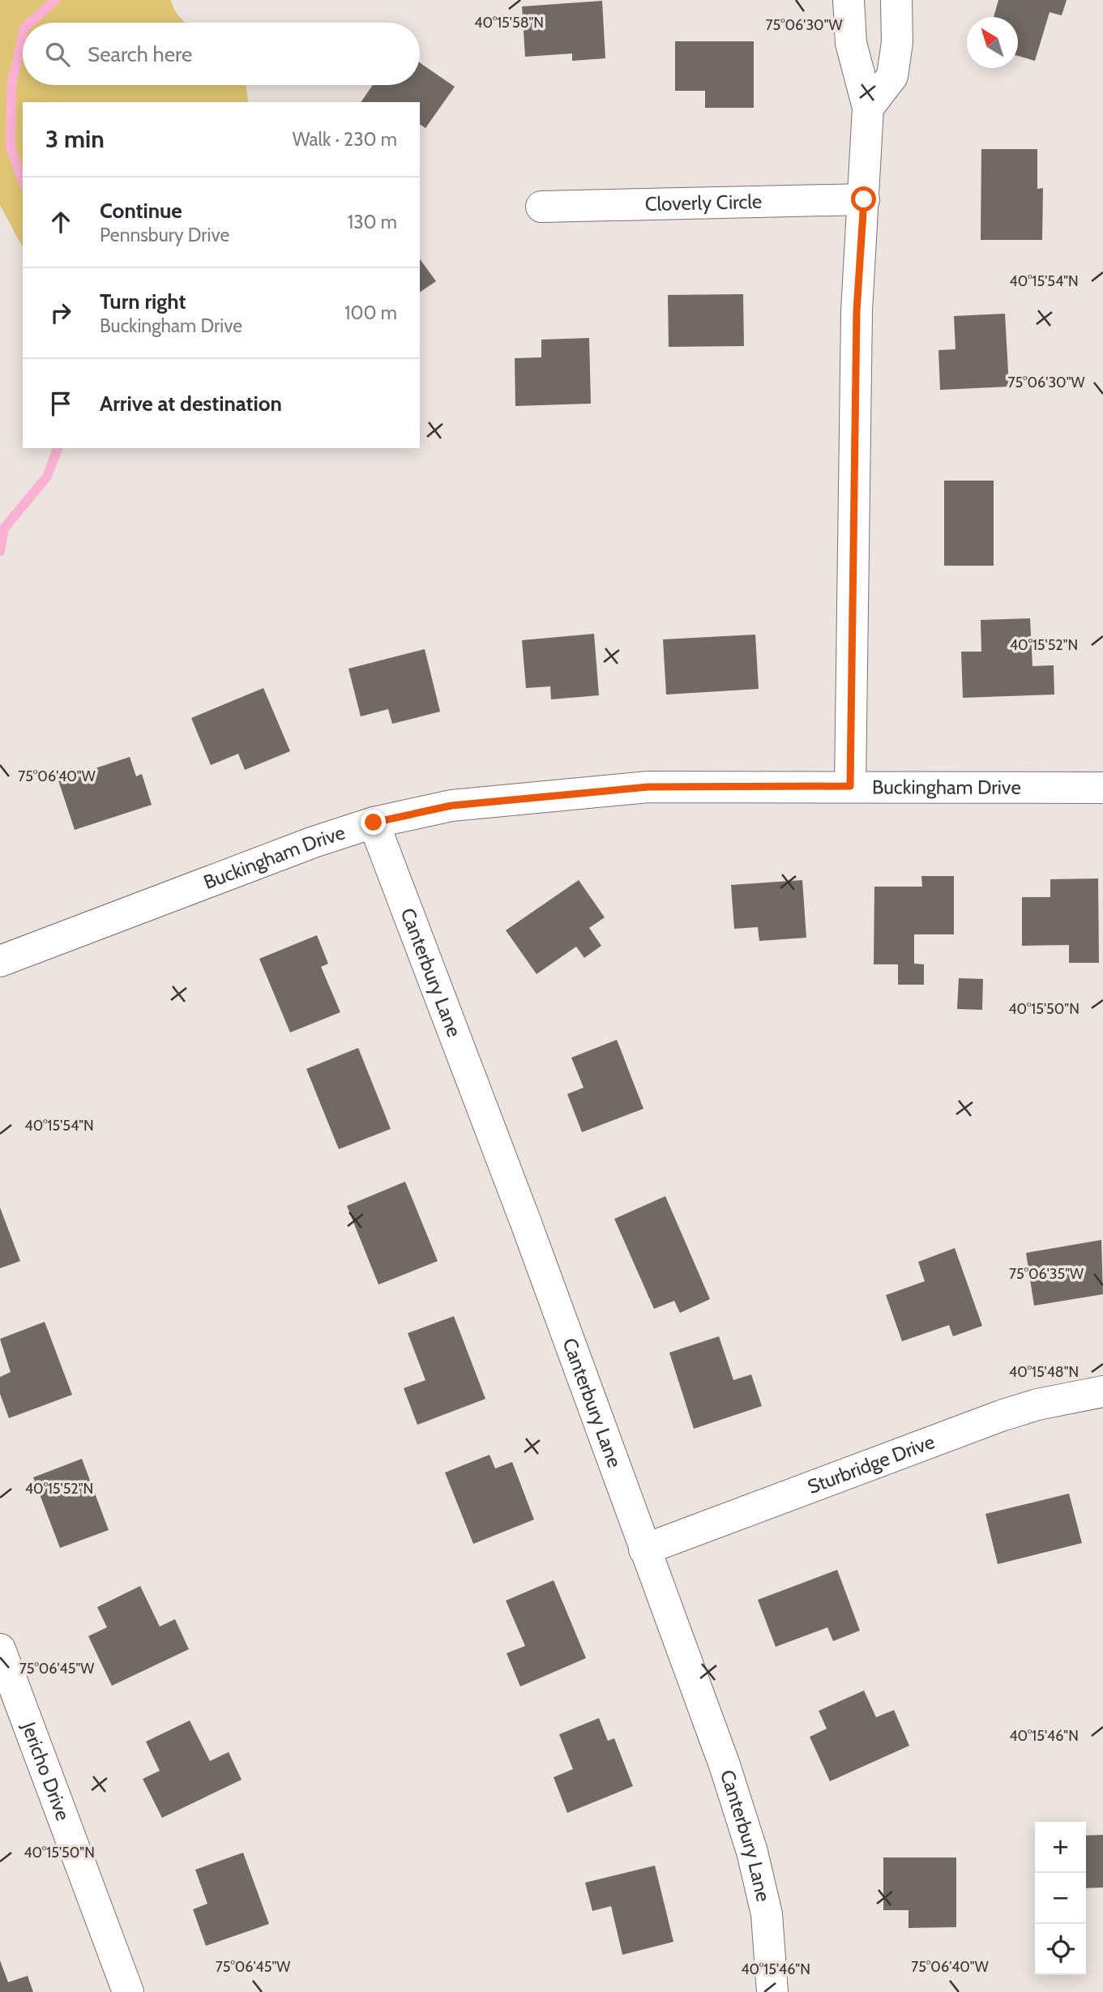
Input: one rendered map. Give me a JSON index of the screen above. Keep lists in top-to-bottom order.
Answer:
{
  "streets": {
    "street": [
      "Cloverly Circle",
      "Buckingham Drive",
      "Canterbury Lane",
      "Sturbridge Drive",
      "Jericho Drive"
    ]
  },
  "crossings": [
    ["Buckingham Drive", "Canterbury Lane"],
    ["Canterbury Lane", "Sturbridge Drive"]
  ],
  "north": "top left",
  "page": {
    "search": "Search here",
    "heading": ["3 min", "Walk · 230 m"],
    "list": [
      ["Continue", "Pennsbury Drive", "130 m"],
      ["Turn right", "Buckingham Drive", "100 m"],
      "Arrive at destination"
    ],
    "map_buttons": ["+", "−"]
  },
  "coordinates": [
    "40°15'58\"N",
    "75°06'30\"W",
    "40°15'54\"N",
    "40°15'52\"N",
    "75°06'40\"W",
    "40°15'50\"N",
    "75°06'35\"W",
    "40°15'48\"N",
    "75°06'45\"W",
    "40°15'46\"N"
  ]
}
